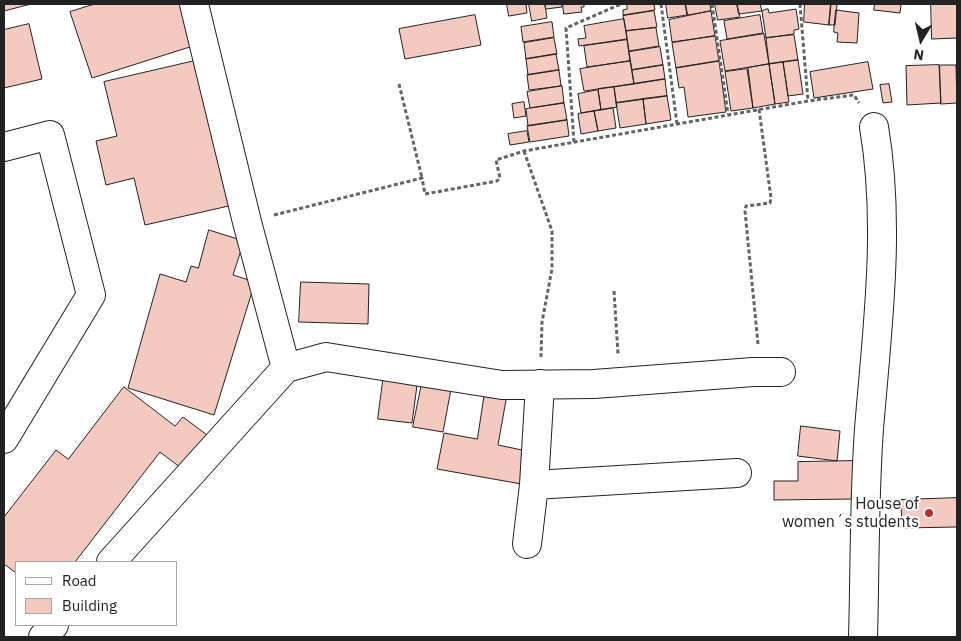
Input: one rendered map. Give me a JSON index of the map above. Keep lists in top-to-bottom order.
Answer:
{
  "places": ["House of women´s students"],
  "legend": ["Road", "Building"],
  "north": "bottom"
}
